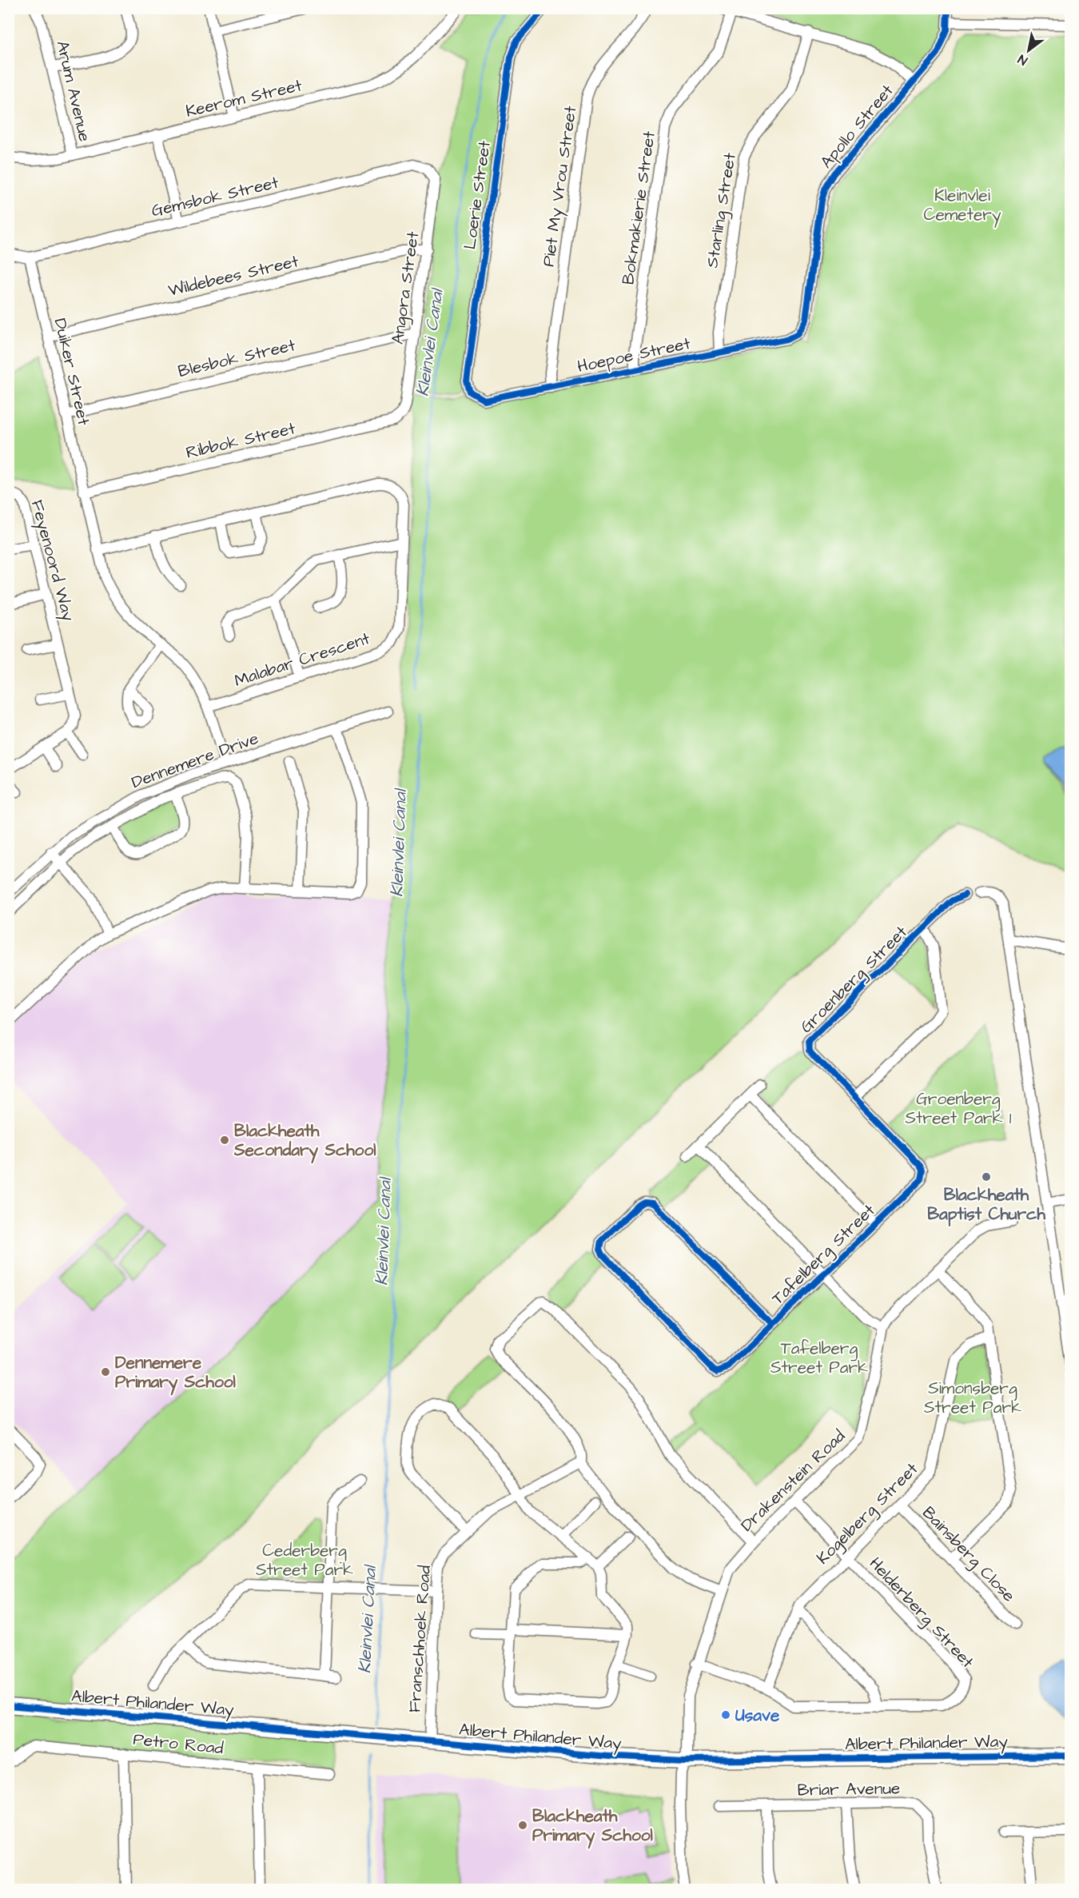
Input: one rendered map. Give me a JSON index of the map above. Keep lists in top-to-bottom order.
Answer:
{
  "streets": {
    "street": [
      "Arum Avenue",
      "Keerom Street",
      "Apollo Street",
      "Piet My Vrou Street",
      "Loerie Street",
      "Gemsbok Street",
      "Bokmakierie Street",
      "Starling Street",
      "Wildebees Street",
      "Angora Street",
      "Hoepoe Street",
      "Blesbok Street",
      "Duiker Street",
      "Ribbok Street",
      "Feyenoord Way",
      "Malabar Crescent",
      "Dennemere Drive",
      "Groenberg Street",
      "Tafelberg Street",
      "Drakenstein Road",
      "Kogelberg Street",
      "Bainsberg Close",
      "Helderberg Street",
      "Franschhoek Road",
      "Albert Philander Way",
      "Petro Road",
      "Briar Avenue"
    ]
  },
  "crossings": [
    ["Arum Avenue", "Keerom Street"],
    ["Apollo Street", "Hoepoe Street"],
    ["Piet My Vrou Street", "Hoepoe Street"],
    ["Loerie Street", "Hoepoe Street"],
    ["Gemsbok Street", "Angora Street"],
    ["Gemsbok Street", "Duiker Street"],
    ["Bokmakierie Street", "Hoepoe Street"],
    ["Starling Street", "Hoepoe Street"],
    ["Wildebees Street", "Angora Street"],
    ["Wildebees Street", "Duiker Street"],
    ["Angora Street", "Blesbok Street"],
    ["Angora Street", "Ribbok Street"],
    ["Blesbok Street", "Duiker Street"],
    ["Duiker Street", "Ribbok Street"],
    ["Duiker Street", "Malabar Crescent"],
    ["Duiker Street", "Dennemere Drive"],
    ["Groenberg Street", "Tafelberg Street"],
    ["Drakenstein Road", "Helderberg Street"],
    ["Drakenstein Road", "Albert Philander Way"],
    ["Kogelberg Street", "Bainsberg Close"],
    ["Kogelberg Street", "Helderberg Street"],
    ["Franschhoek Road", "Albert Philander Way"]
  ],
  "water": ["Kleinvlei Canal"],
  "parks": [
    "Kleinvlei Cemetery",
    "Groenberg Street Park 1",
    "Tafelberg Street Park",
    "Simonsberg Street Park",
    "Cederberg Street Park"
  ],
  "places": [
    "Blackheath Secondary School",
    "Blackheath Baptist Church",
    "Dennemere Primary School",
    "Usave",
    "Blackheath Primary School"
  ],
  "north": "bottom left"
}
